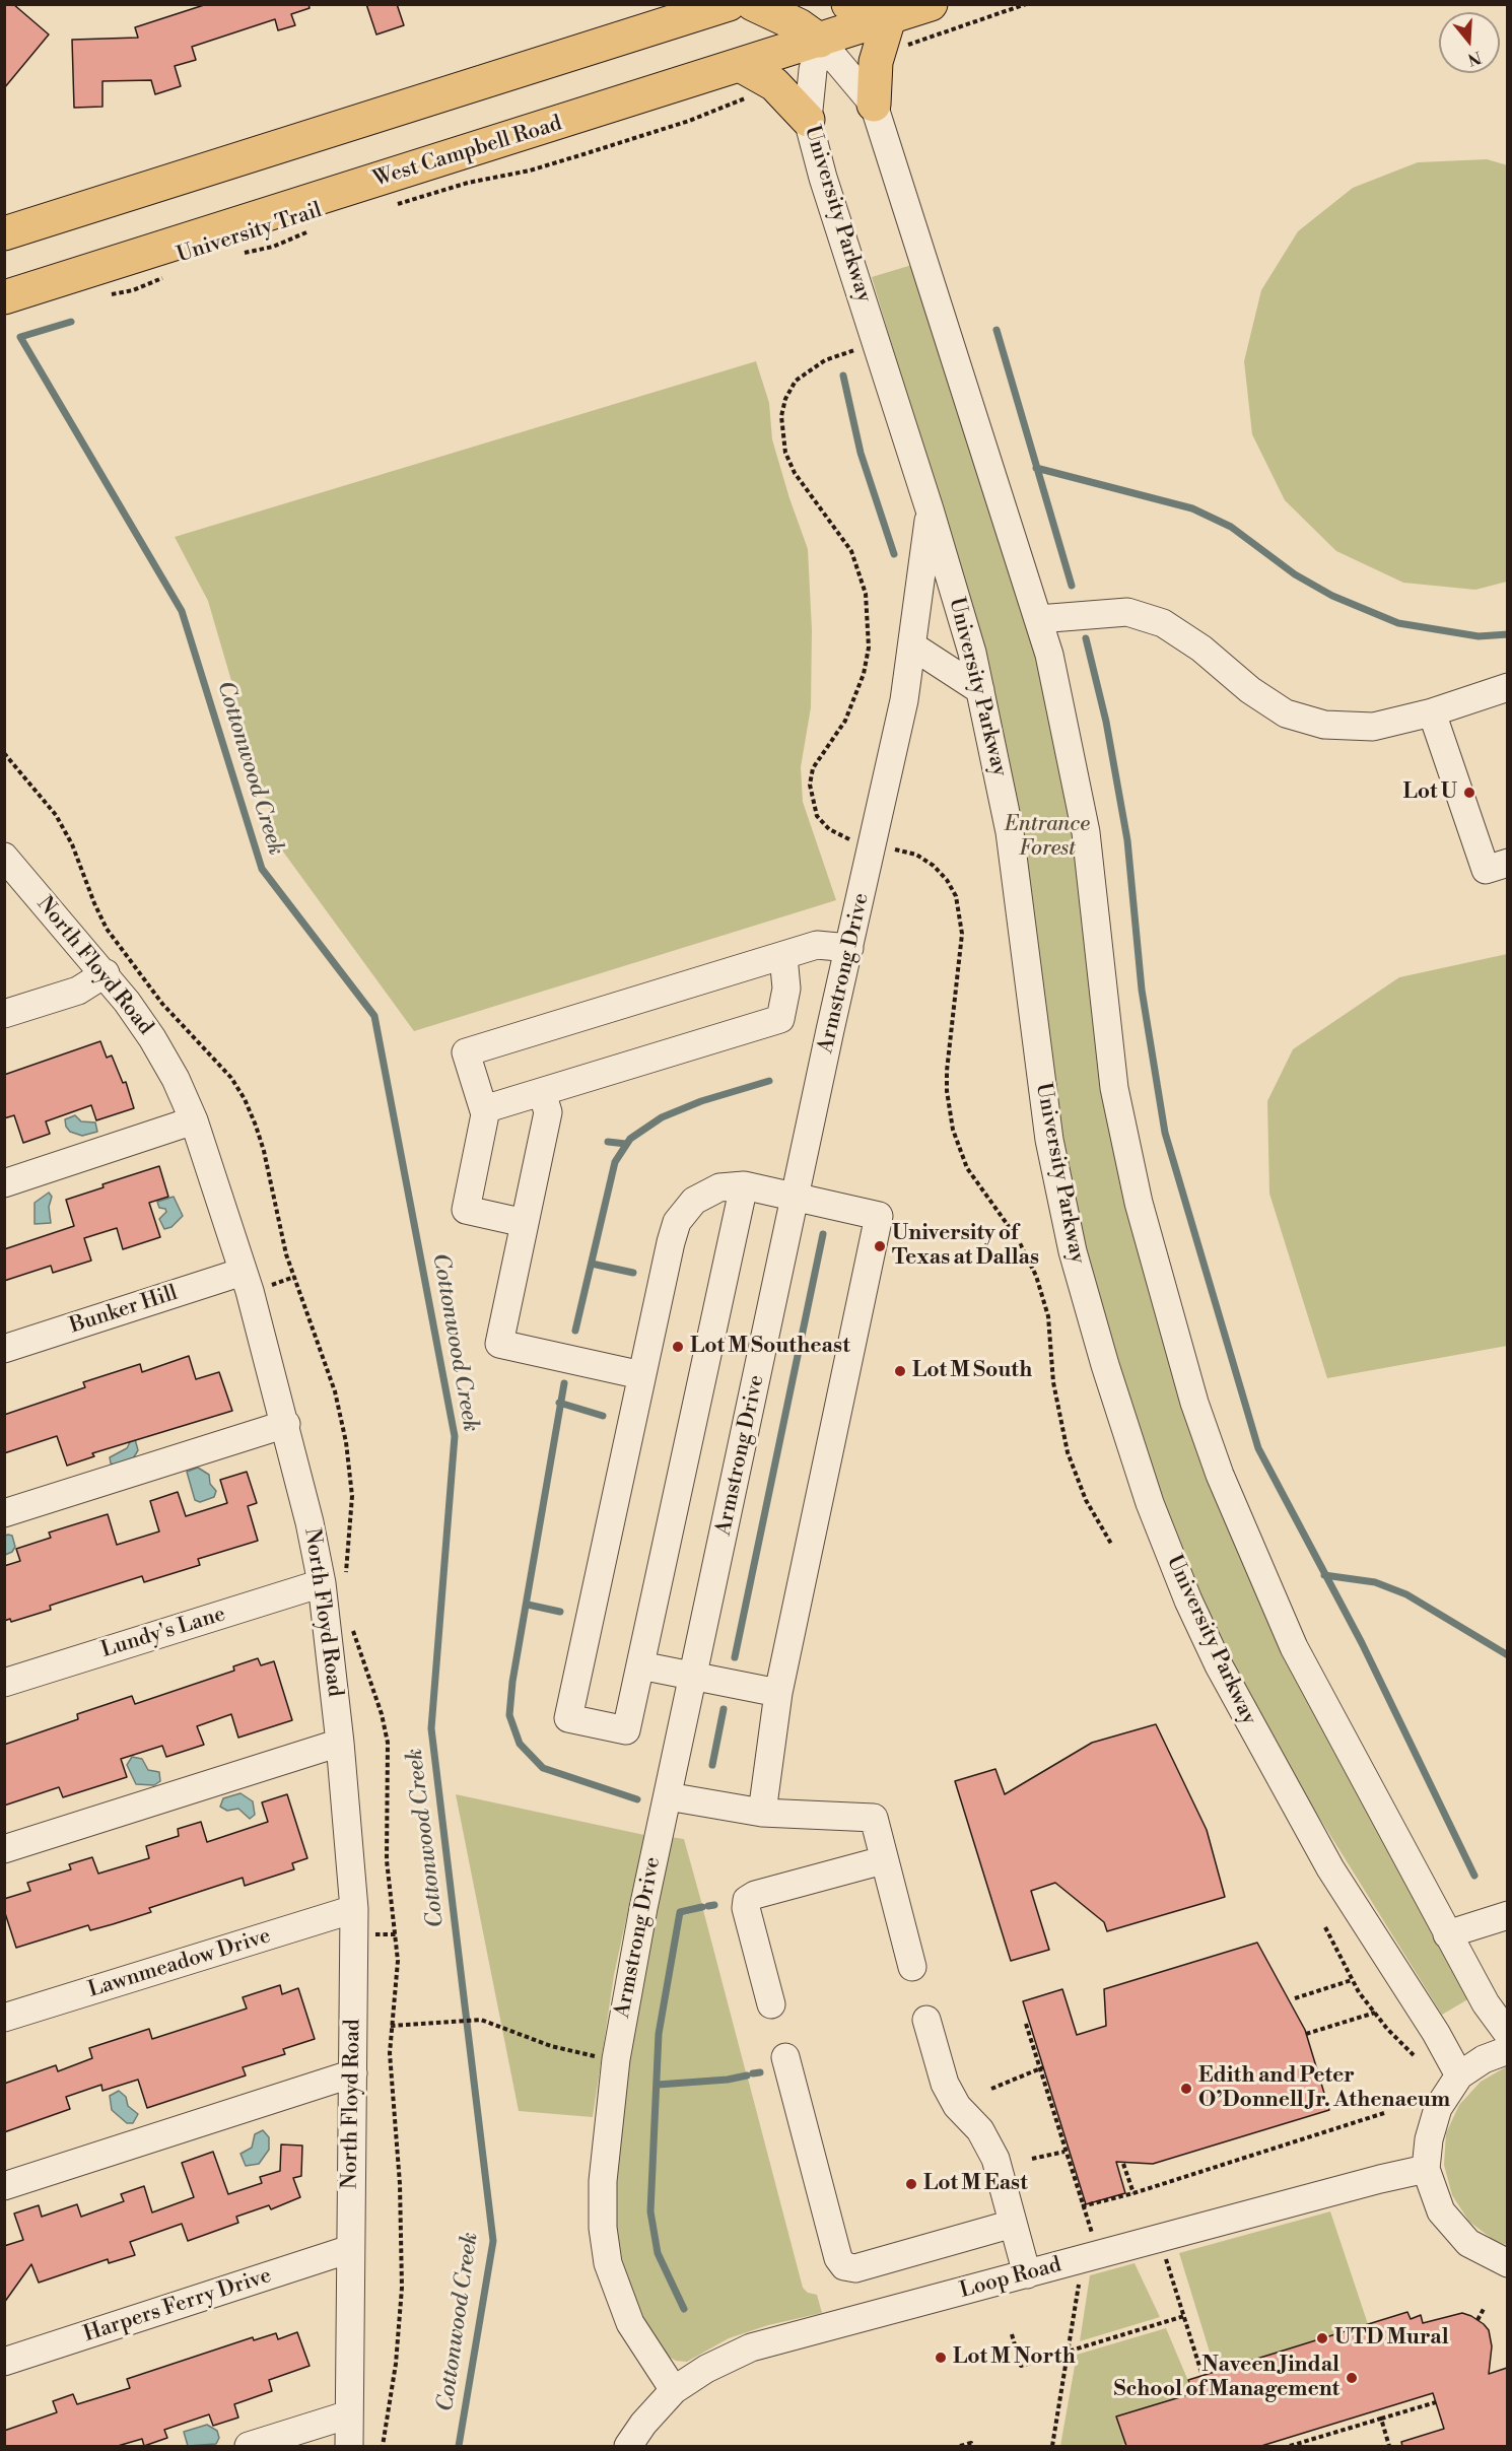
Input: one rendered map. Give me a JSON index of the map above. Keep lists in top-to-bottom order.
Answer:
{
  "streets": {
    "main road": ["West Campbell Road"],
    "street": [
      "University Parkway",
      "North Floyd Road",
      "Armstrong Drive",
      "Bunker Hill",
      "Lundy's Lane",
      "Lawnmeadow Drive",
      "Loop Road",
      "Harpers Ferry Drive"
    ],
    "path": ["University Trail"]
  },
  "crossings": [
    ["West Campbell Road", "University Parkway"],
    ["University Parkway", "Armstrong Drive"],
    ["North Floyd Road", "Bunker Hill"],
    ["North Floyd Road", "Lundy's Lane"],
    ["North Floyd Road", "Lawnmeadow Drive"],
    ["North Floyd Road", "Harpers Ferry Drive"],
    ["Armstrong Drive", "Loop Road"]
  ],
  "water": ["Cottonwood Creek"],
  "parks": ["Entrance Forest"],
  "places": [
    "Lot U",
    "University of Texas at Dallas",
    "Lot M Southeast",
    "Lot M South",
    "Edith and Peter O’Donnell Jr. Athenaeum",
    "Lot M East",
    "UTD Mural",
    "Lot M North",
    "Naveen Jindal School of Management"
  ],
  "north": "bottom"
}
